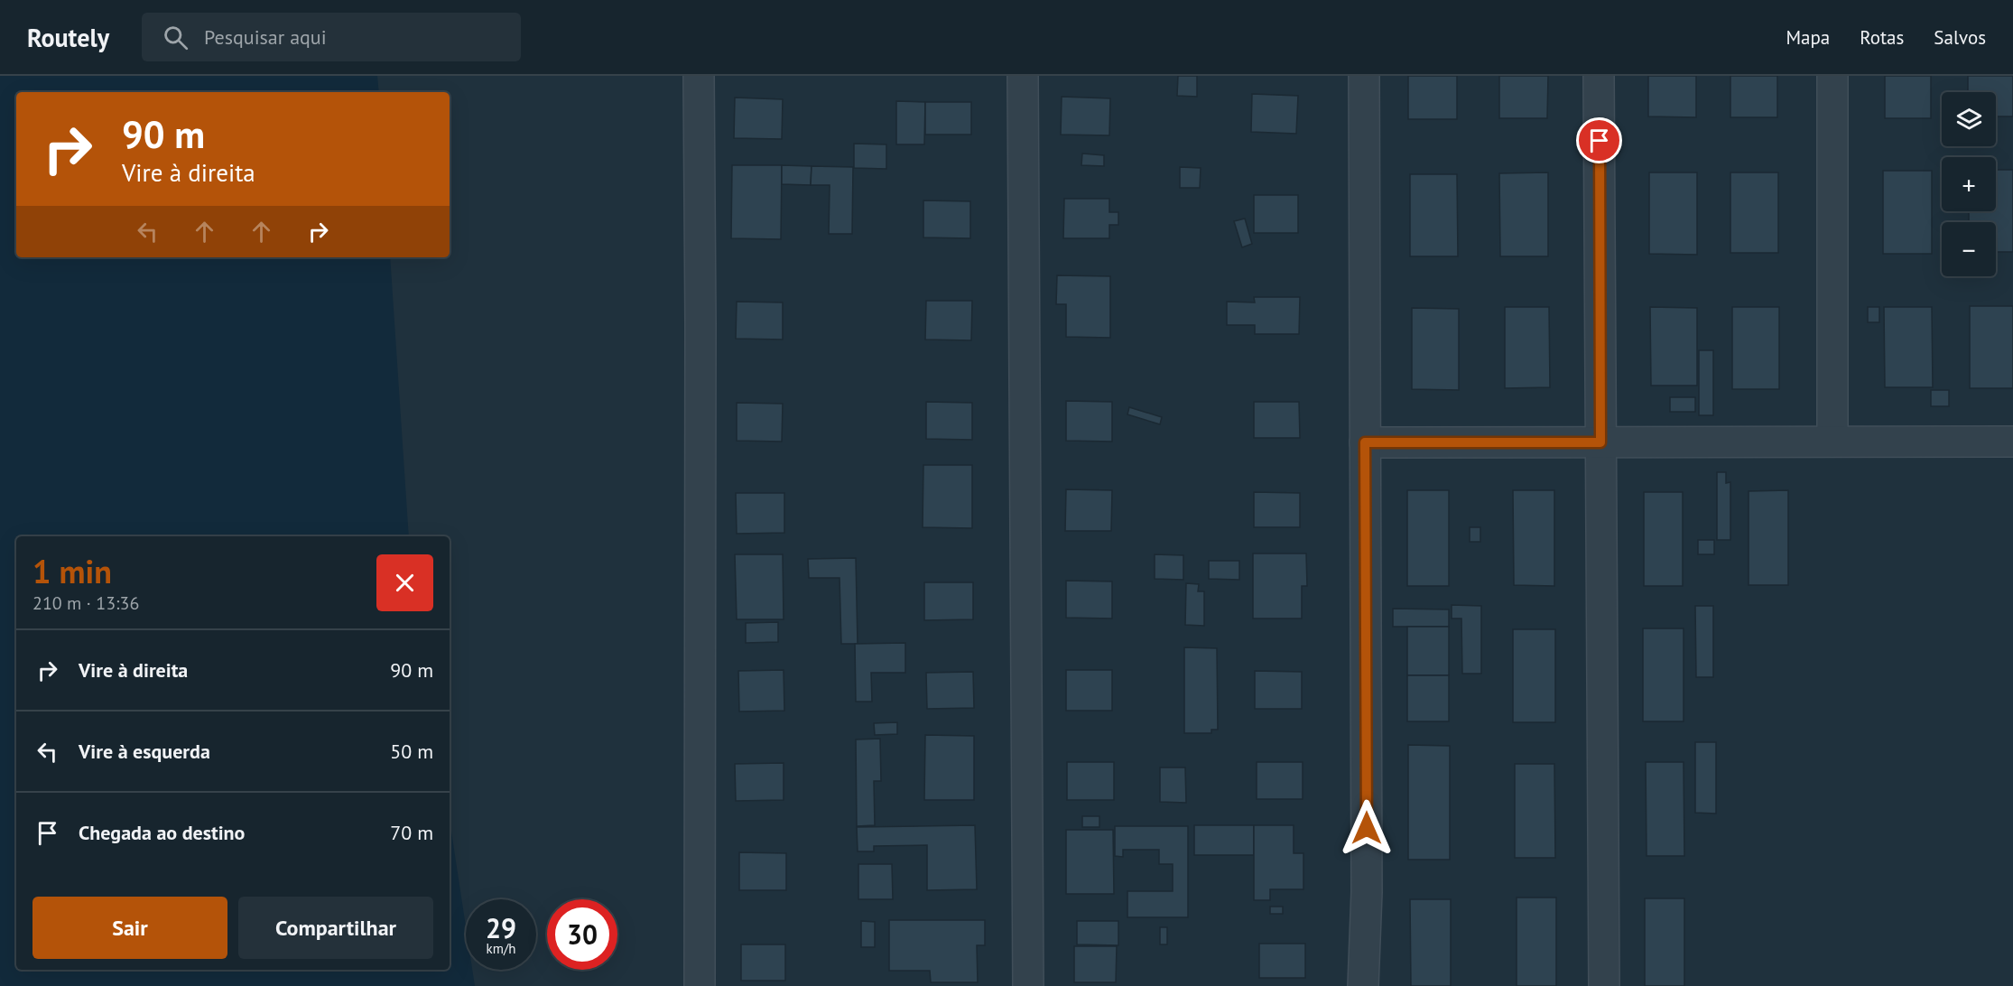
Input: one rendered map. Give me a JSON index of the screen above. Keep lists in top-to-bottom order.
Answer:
{
  "page": {
    "header": "Routely",
    "search": "Pesquisar aqui",
    "nav": ["Mapa", "Rotas", "Salvos"],
    "map_buttons": ["+", "−"],
    "turn": ["90 m", "Vire à direita"],
    "heading": ["1 min", "210 m · 13:36"],
    "list": [
      {
        "name": "Vire à direita",
        "value": "90 m"
      },
      {
        "name": "Vire à esquerda",
        "value": "50 m"
      },
      {
        "name": "Chegada ao destino",
        "value": "70 m"
      }
    ],
    "buttons": ["Sair", "Compartilhar"],
    "speed": "29 km/h",
    "limit": "30"
  }
}
